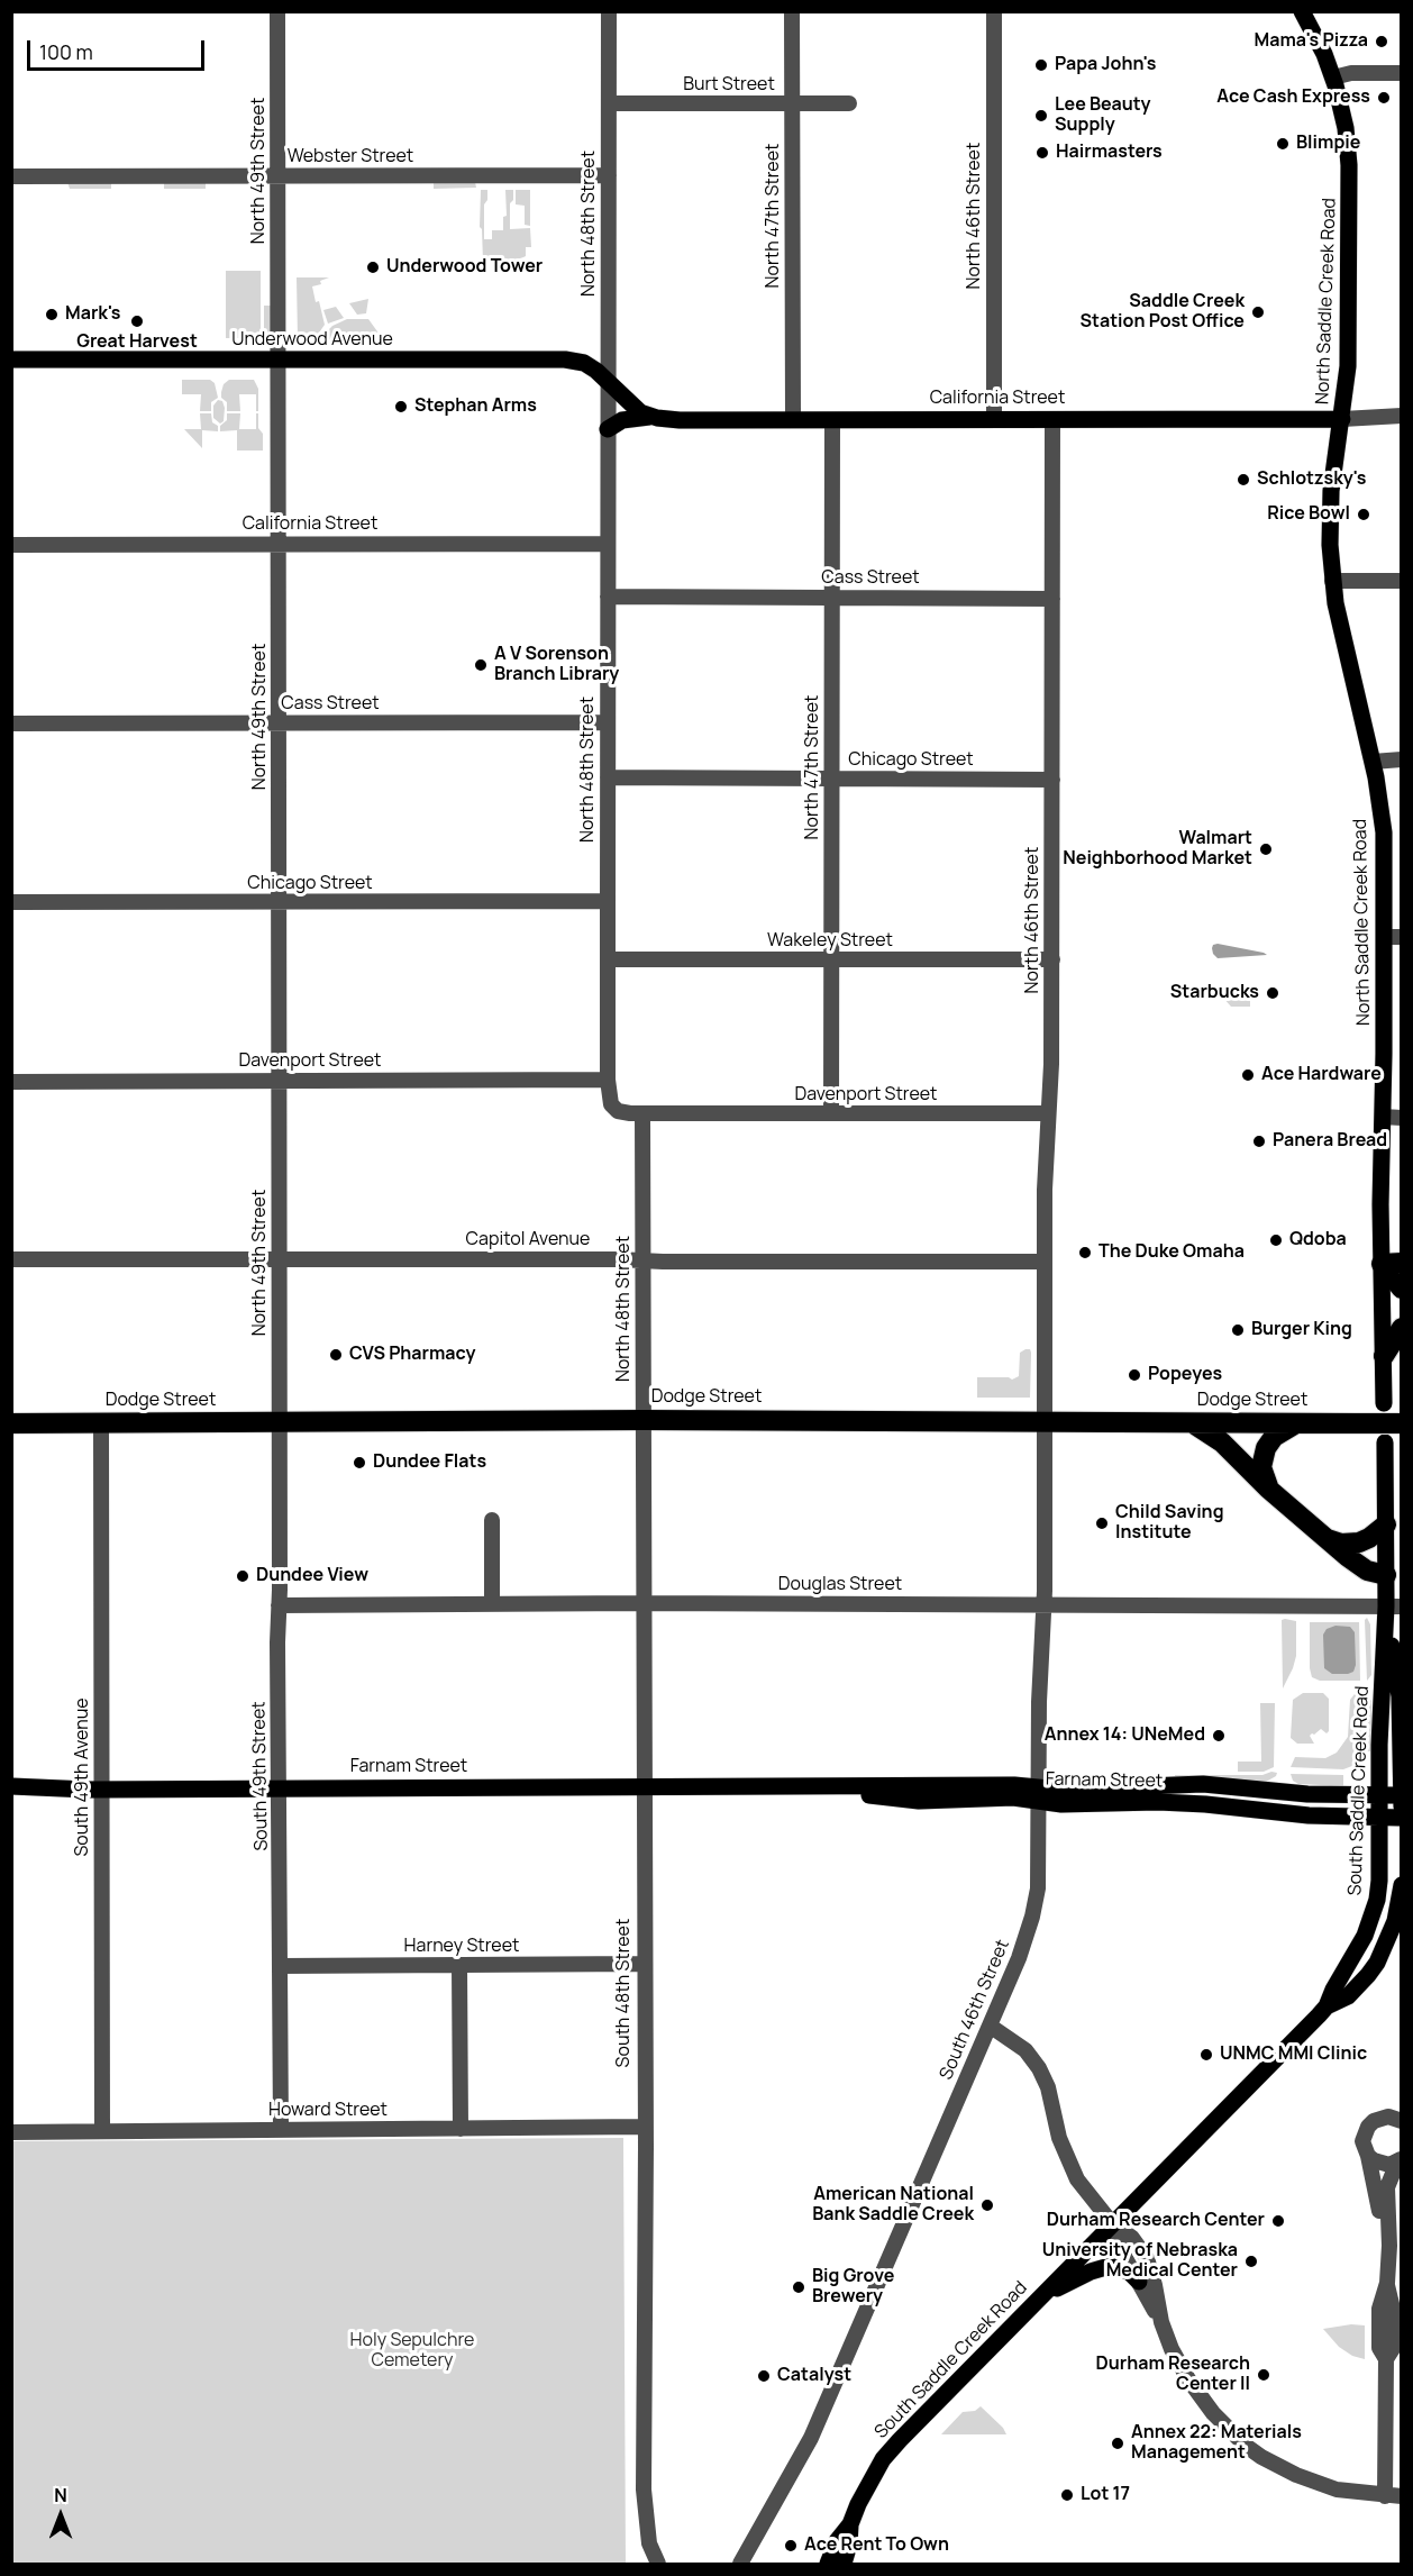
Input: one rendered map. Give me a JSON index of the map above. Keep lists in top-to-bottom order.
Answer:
{
  "streets": {
    "highway": ["Dodge Street"],
    "main road": [
      "North Saddle Creek Road",
      "Underwood Avenue",
      "California Street",
      "Farnam Street",
      "South Saddle Creek Road"
    ],
    "street": [
      "Burt Street",
      "Webster Street",
      "North 49th Street",
      "North 47th Street",
      "North 46th Street",
      "North 48th Street",
      "Cass Street",
      "Chicago Street",
      "Wakeley Street",
      "Davenport Street",
      "Capitol Avenue",
      "Douglas Street",
      "South 49th Street",
      "South 49th Avenue",
      "Harney Street",
      "South 48th Street",
      "South 46th Street",
      "Howard Street"
    ]
  },
  "crossings": [
    ["Burt Street", "North 47th Street"],
    ["Burt Street", "North 48th Street"],
    ["Webster Street", "North 49th Street"],
    ["Webster Street", "North 48th Street"],
    ["North 49th Street", "Underwood Avenue"],
    ["North 49th Street", "California Street"],
    ["North 49th Street", "Cass Street"],
    ["North 49th Street", "Chicago Street"],
    ["North 49th Street", "Davenport Street"],
    ["North 49th Street", "Capitol Avenue"],
    ["North 49th Street", "Dodge Street"],
    ["North 49th Street", "South 49th Street"],
    ["North 47th Street", "California Street"],
    ["North 47th Street", "Cass Street"],
    ["North 47th Street", "Chicago Street"],
    ["North 47th Street", "Wakeley Street"],
    ["North 47th Street", "Davenport Street"],
    ["North 46th Street", "California Street"],
    ["North 46th Street", "Cass Street"],
    ["North 46th Street", "Chicago Street"],
    ["North 46th Street", "Wakeley Street"],
    ["North 46th Street", "Davenport Street"],
    ["North 46th Street", "Capitol Avenue"],
    ["North 46th Street", "Dodge Street"],
    ["North 46th Street", "South 46th Street"],
    ["North 48th Street", "Underwood Avenue"],
    ["North 48th Street", "California Street"],
    ["North 48th Street", "Cass Street"],
    ["North 48th Street", "Chicago Street"],
    ["North 48th Street", "Wakeley Street"],
    ["North 48th Street", "Davenport Street"],
    ["North 48th Street", "Capitol Avenue"],
    ["North 48th Street", "Dodge Street"],
    ["North 48th Street", "South 48th Street"],
    ["North Saddle Creek Road", "California Street"],
    ["Underwood Avenue", "California Street"],
    ["Dodge Street", "South 49th Street"],
    ["Dodge Street", "South 49th Avenue"],
    ["Dodge Street", "South 48th Street"],
    ["Dodge Street", "South 46th Street"],
    ["Douglas Street", "South 49th Street"],
    ["Douglas Street", "South Saddle Creek Road"],
    ["Douglas Street", "South 48th Street"],
    ["Douglas Street", "South 46th Street"],
    ["Farnam Street", "South 49th Street"],
    ["Farnam Street", "South 49th Avenue"],
    ["Farnam Street", "South Saddle Creek Road"],
    ["Farnam Street", "South 48th Street"],
    ["Farnam Street", "South 46th Street"],
    ["South 49th Street", "Harney Street"],
    ["South 49th Street", "Howard Street"],
    ["South 49th Avenue", "Howard Street"],
    ["Harney Street", "South 48th Street"],
    ["South 48th Street", "Howard Street"]
  ],
  "parks": ["Holy Sepulchre Cemetery"],
  "places": [
    "Mama's Pizza",
    "Papa John's",
    "Ace Cash Express",
    "Lee Beauty Supply",
    "Blimpie",
    "Hairmasters",
    "Underwood Tower",
    "Saddle Creek Station Post Office",
    "Mark's",
    "Great Harvest",
    "Stephan Arms",
    "Schlotzsky's",
    "Rice Bowl",
    "A V Sorenson Branch Library",
    "Walmart Neighborhood Market",
    "Starbucks",
    "Ace Hardware",
    "Panera Bread",
    "Qdoba",
    "The Duke Omaha",
    "Burger King",
    "CVS Pharmacy",
    "Popeyes",
    "Dundee Flats",
    "Child Saving Institute",
    "Dundee View",
    "Annex 14: UNeMed",
    "UNMC MMI Clinic",
    "American National Bank Saddle Creek",
    "Durham Research Center",
    "University of Nebraska Medical Center",
    "Big Grove Brewery",
    "Durham Research Center II",
    "Catalyst",
    "Annex 22: Materials Management",
    "Lot 17",
    "Ace Rent To Own"
  ],
  "scale_bar": "100 m",
  "north": "top"
}
